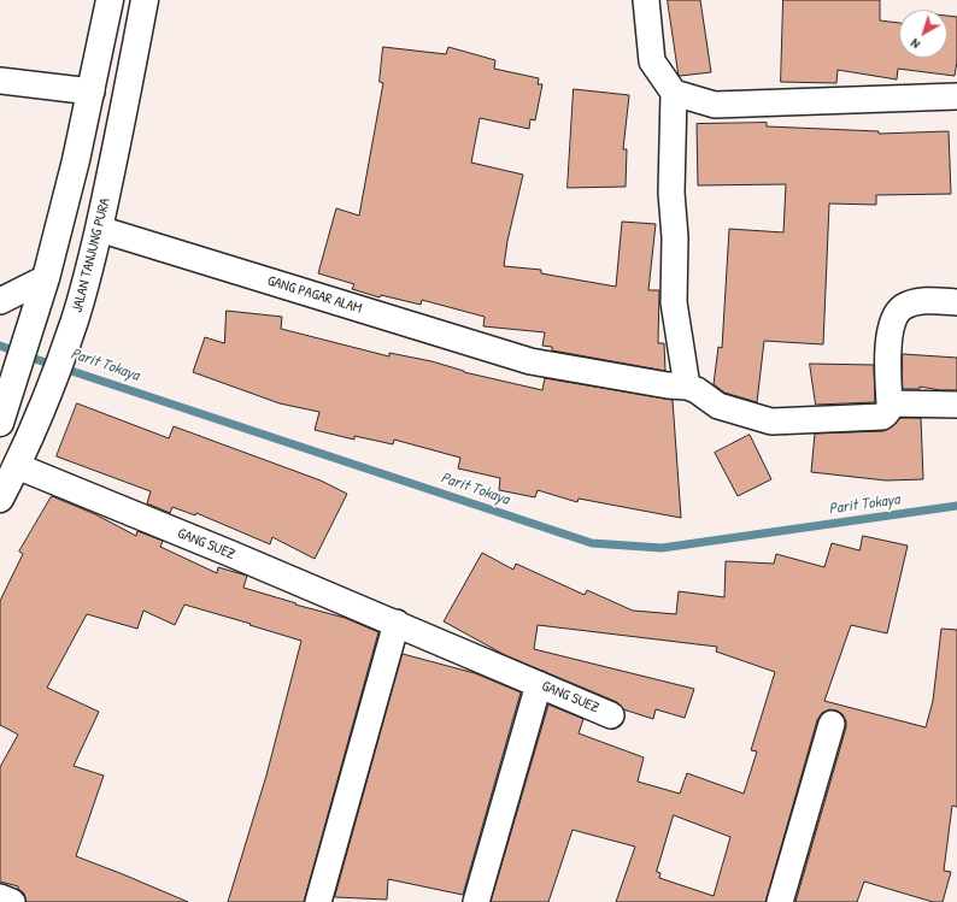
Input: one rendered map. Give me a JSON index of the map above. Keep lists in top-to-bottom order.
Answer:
{
  "streets": {
    "highway": ["JALAN TANJUNG PURA"],
    "street": ["GANG PAGAR ALAM", "GANG SUEZ"]
  },
  "crossings": [
    ["JALAN TANJUNG PURA", "GANG PAGAR ALAM"],
    ["JALAN TANJUNG PURA", "GANG SUEZ"]
  ],
  "water": ["Parit Tokaya"],
  "north": "bottom left"
}
